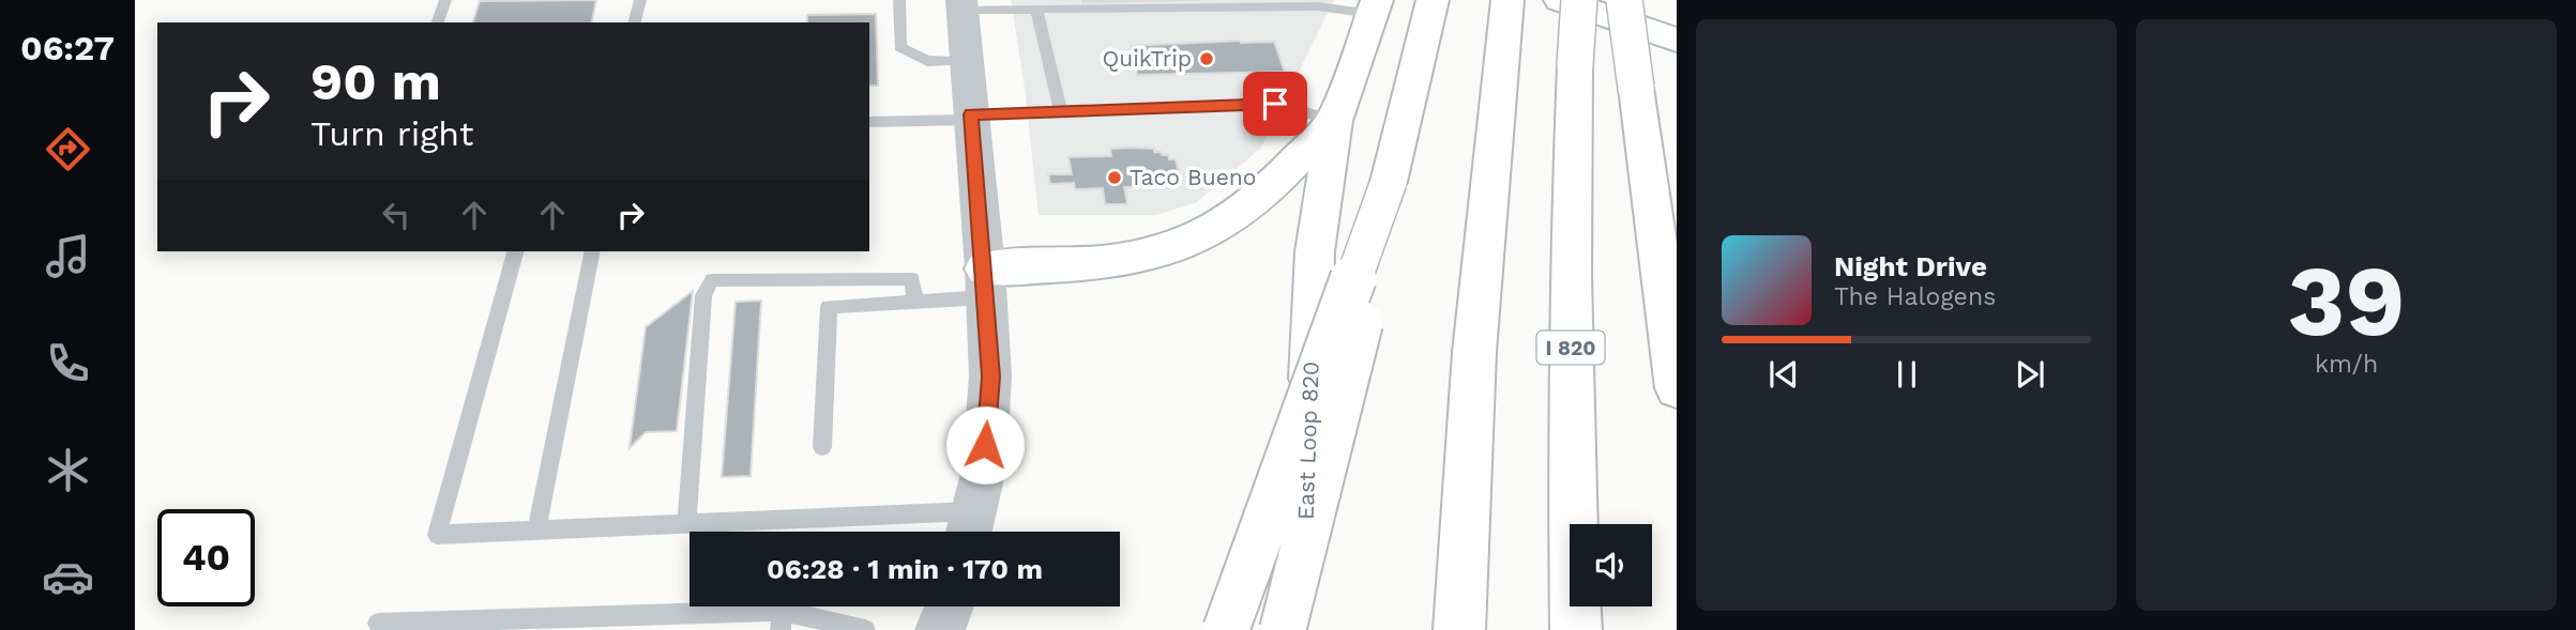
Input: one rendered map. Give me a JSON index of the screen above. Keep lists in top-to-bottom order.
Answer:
{
  "streets": {
    "main road": ["I 820", "East Loop 820"]
  },
  "places": ["QuikTrip", "Taco Bueno"],
  "page": {
    "tabs": "06:27",
    "tile": ["39", "km/h"],
    "turn": ["90 m", "Turn right"],
    "song": ["Night Drive", "The Halogens"],
    "limit": "40",
    "trip": "06:28 · 1 min · 170 m"
  }
}
